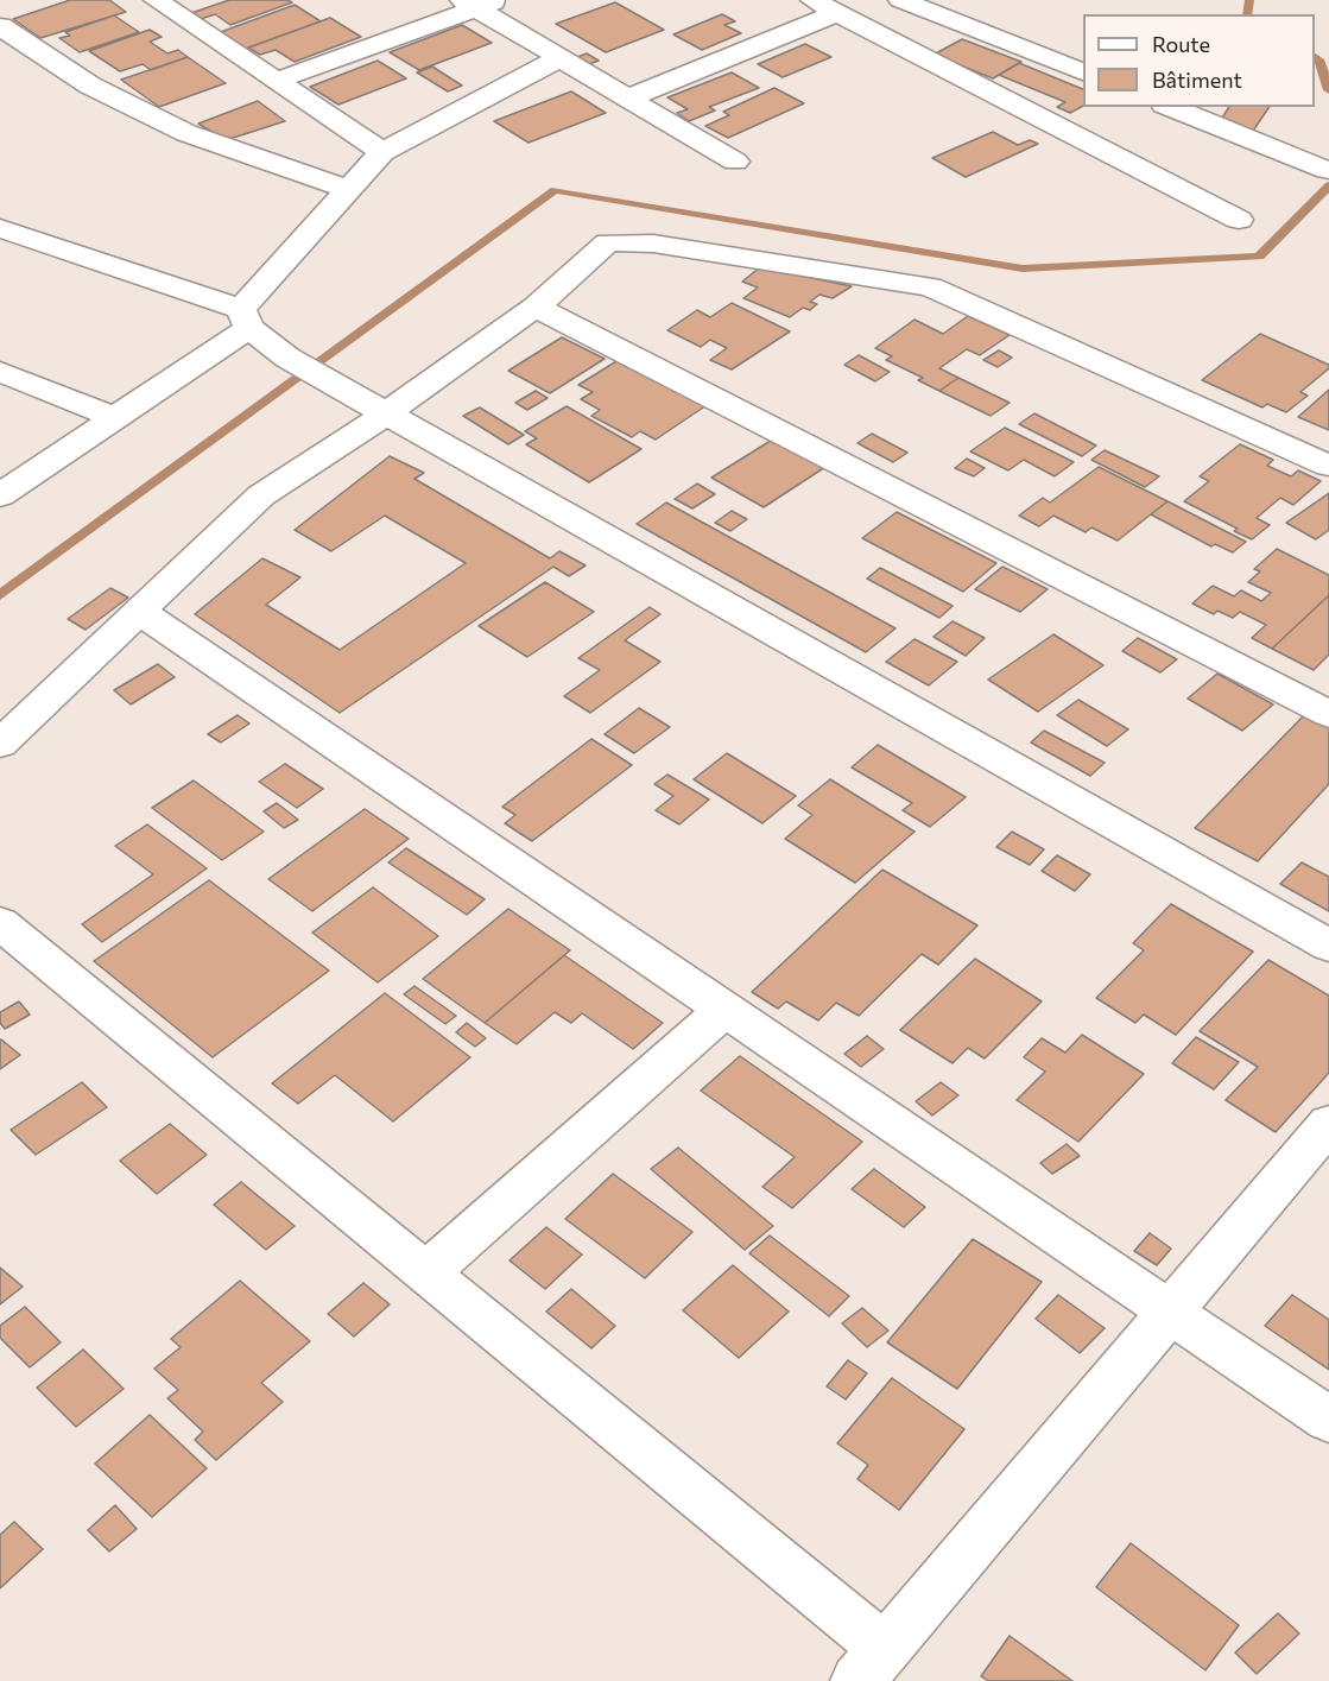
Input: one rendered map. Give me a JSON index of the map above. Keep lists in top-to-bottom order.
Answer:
{
  "legend": ["Route", "Bâtiment"]
}
